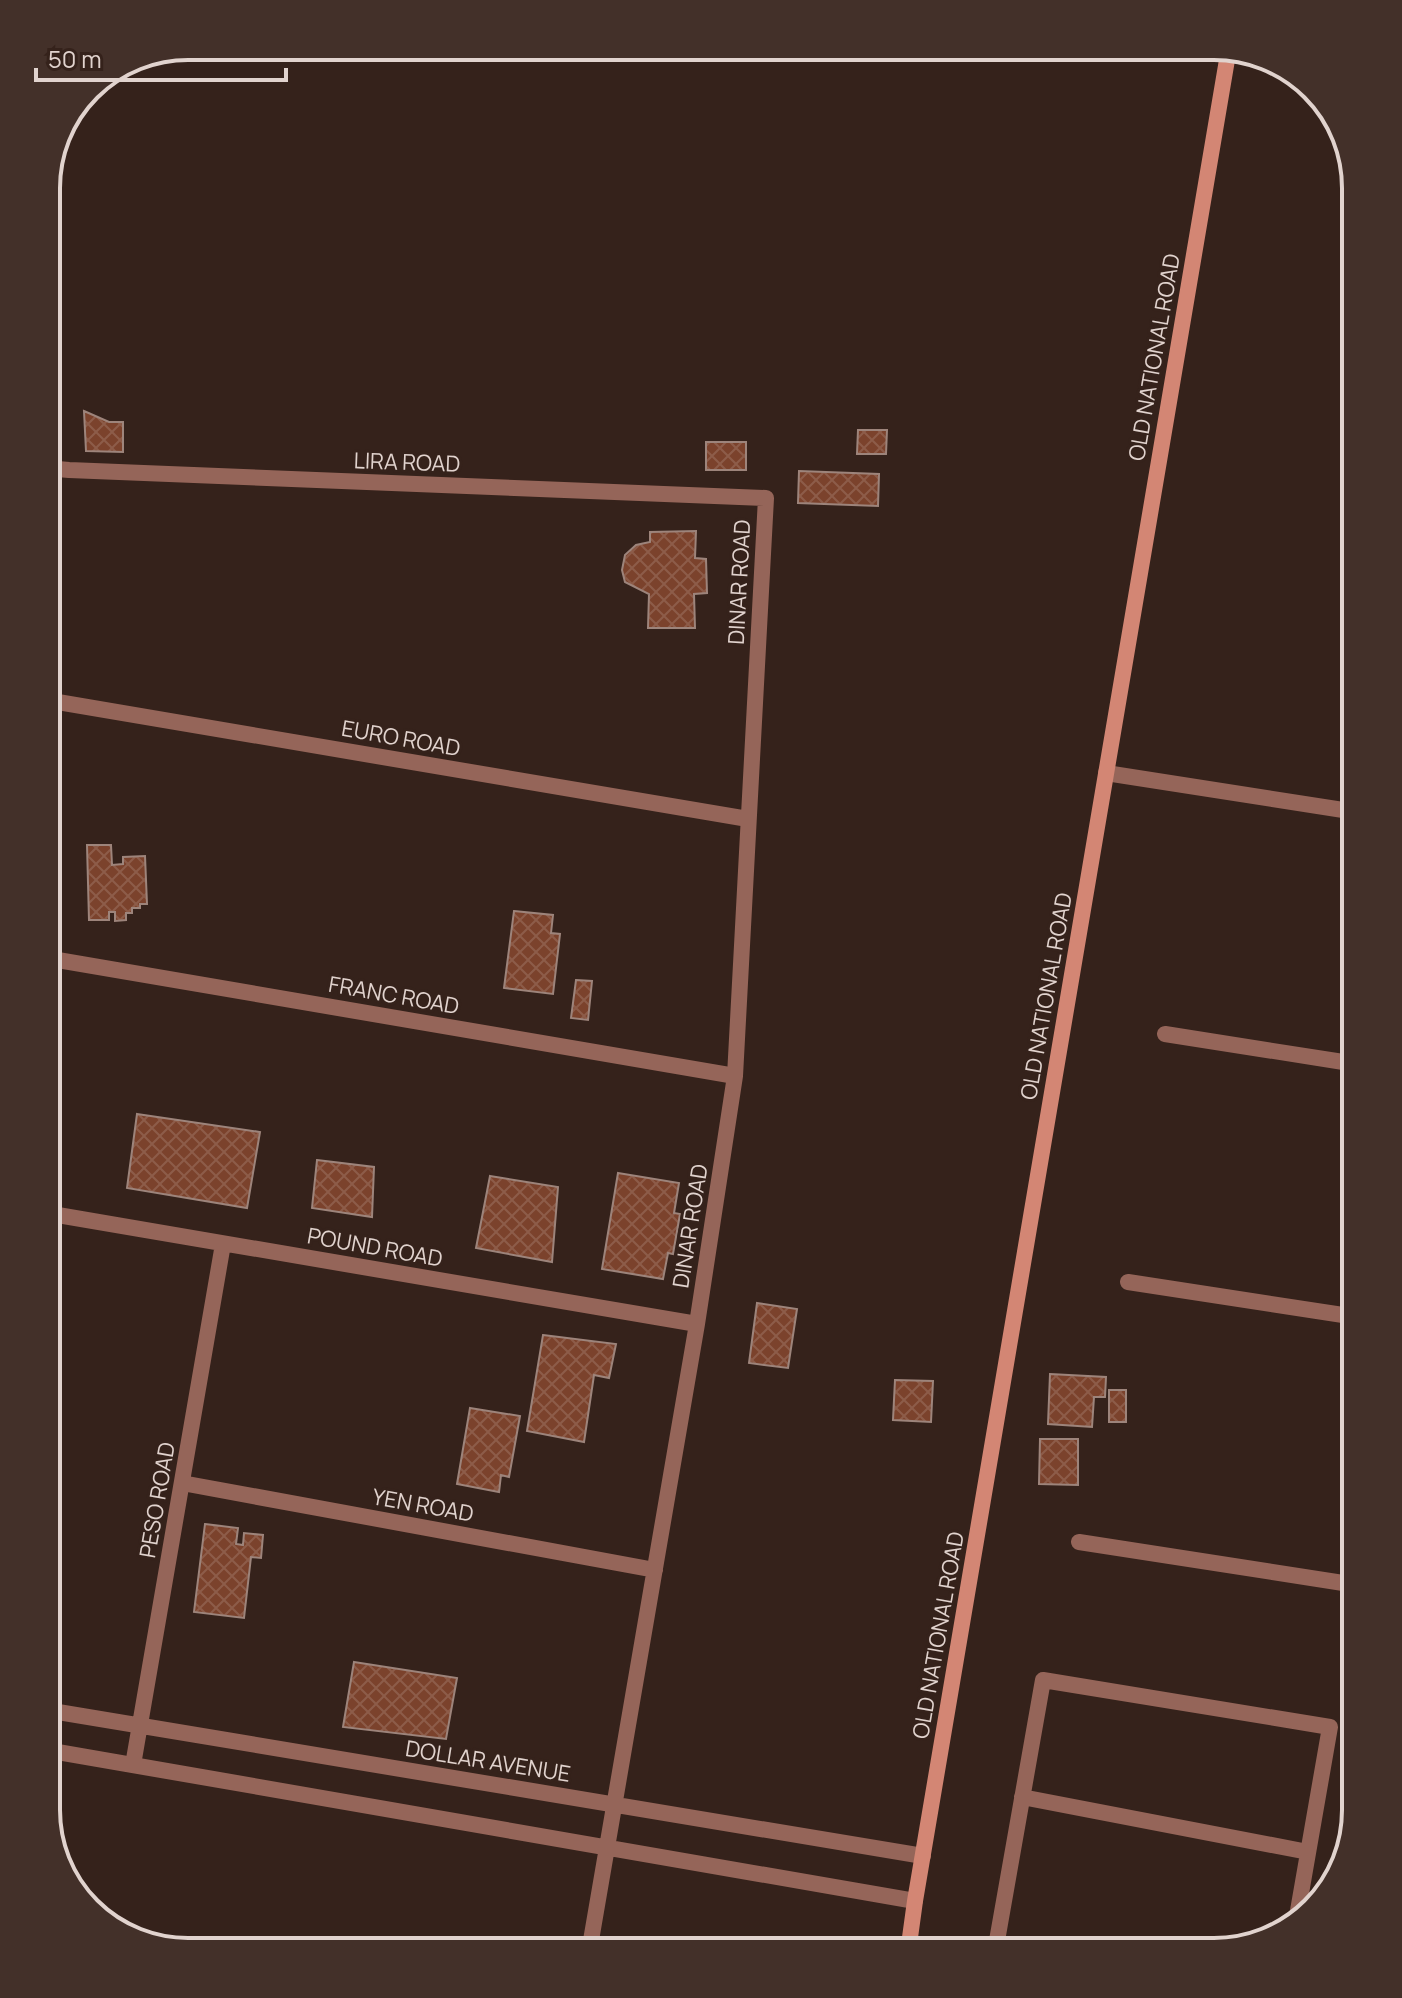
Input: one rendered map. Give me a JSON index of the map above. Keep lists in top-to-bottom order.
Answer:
{
  "streets": {
    "main road": ["OLD NATIONAL ROAD"],
    "street": [
      "LIRA ROAD",
      "DINAR ROAD",
      "EURO ROAD",
      "FRANC ROAD",
      "POUND ROAD",
      "PESO ROAD",
      "YEN ROAD",
      "DOLLAR AVENUE"
    ]
  },
  "crossings": [
    ["OLD NATIONAL ROAD", "DOLLAR AVENUE"],
    ["LIRA ROAD", "DINAR ROAD"],
    ["DINAR ROAD", "EURO ROAD"],
    ["DINAR ROAD", "FRANC ROAD"],
    ["DINAR ROAD", "POUND ROAD"],
    ["DINAR ROAD", "YEN ROAD"],
    ["DINAR ROAD", "DOLLAR AVENUE"],
    ["POUND ROAD", "PESO ROAD"],
    ["PESO ROAD", "YEN ROAD"],
    ["PESO ROAD", "DOLLAR AVENUE"]
  ],
  "scale_bar": "50 m"
}
